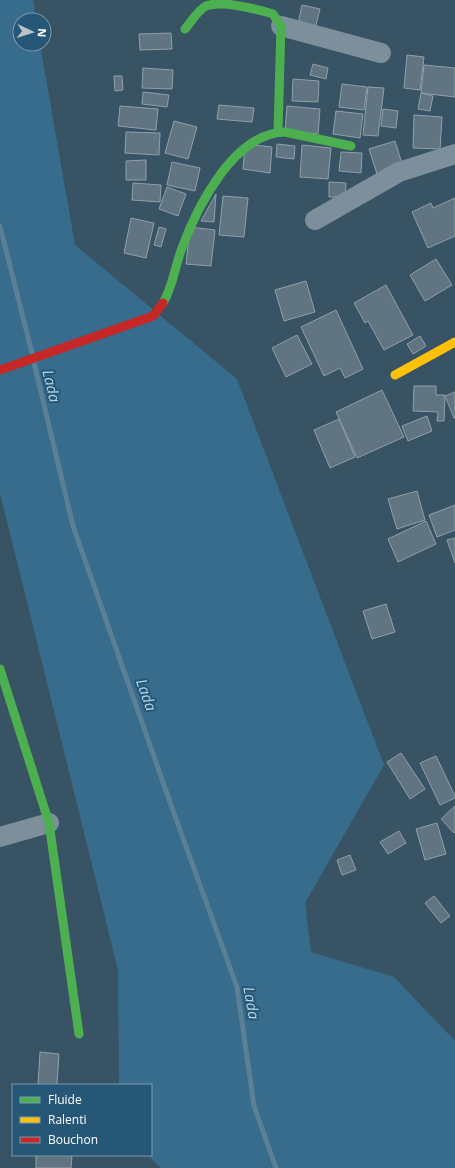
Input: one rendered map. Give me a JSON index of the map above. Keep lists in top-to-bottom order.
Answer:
{
  "water": ["Lada"],
  "legend": ["Fluide", "Ralenti", "Bouchon"],
  "north": "right"
}
